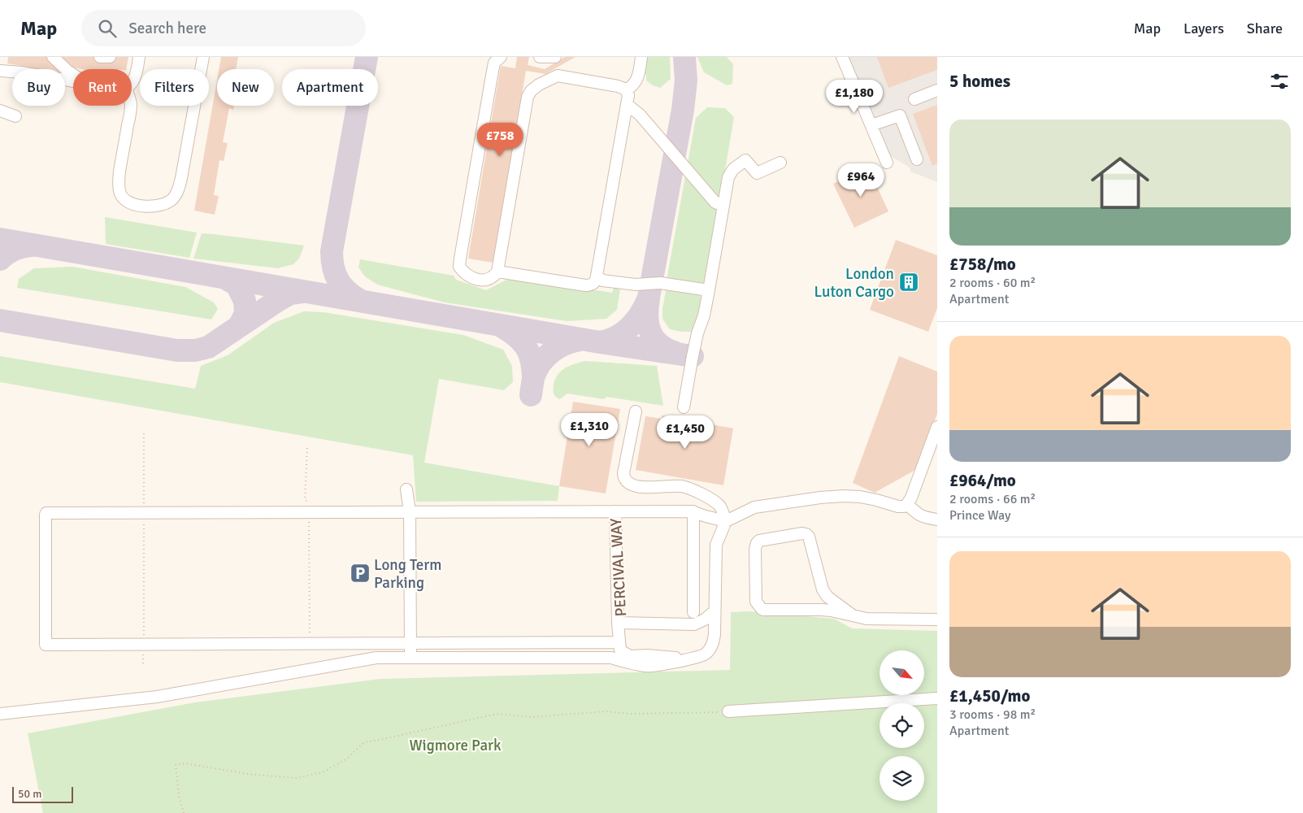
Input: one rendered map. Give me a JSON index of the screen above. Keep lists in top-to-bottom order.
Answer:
{
  "streets": {
    "street": ["PERCIVAL WAY"]
  },
  "parks": ["Wigmore Park"],
  "places": {
    "building": ["London Luton Cargo"],
    "parking": ["Long Term Parking"]
  },
  "scale_bar": "50 m",
  "north": "bottom right",
  "page": {
    "header": "Map",
    "search": "Search here",
    "nav": ["Map", "Layers", "Share"],
    "heading": "5 homes",
    "chip": [
      "Buy",
      "Rent",
      "Filters",
      "New",
      "Apartment"
    ],
    "price": [
      "£1,180",
      "£758",
      "£964",
      "£1,310",
      "£1,450"
    ],
    "list": [
      {
        "name": "£758/mo",
        "note": "2 rooms · 60 m² · Apartment"
      },
      {
        "name": "£964/mo",
        "note": "2 rooms · 66 m² · Prince Way"
      },
      {
        "name": "£1,450/mo",
        "note": "3 rooms · 98 m² · Apartment"
      }
    ],
    "scale": "50 m"
  }
}
